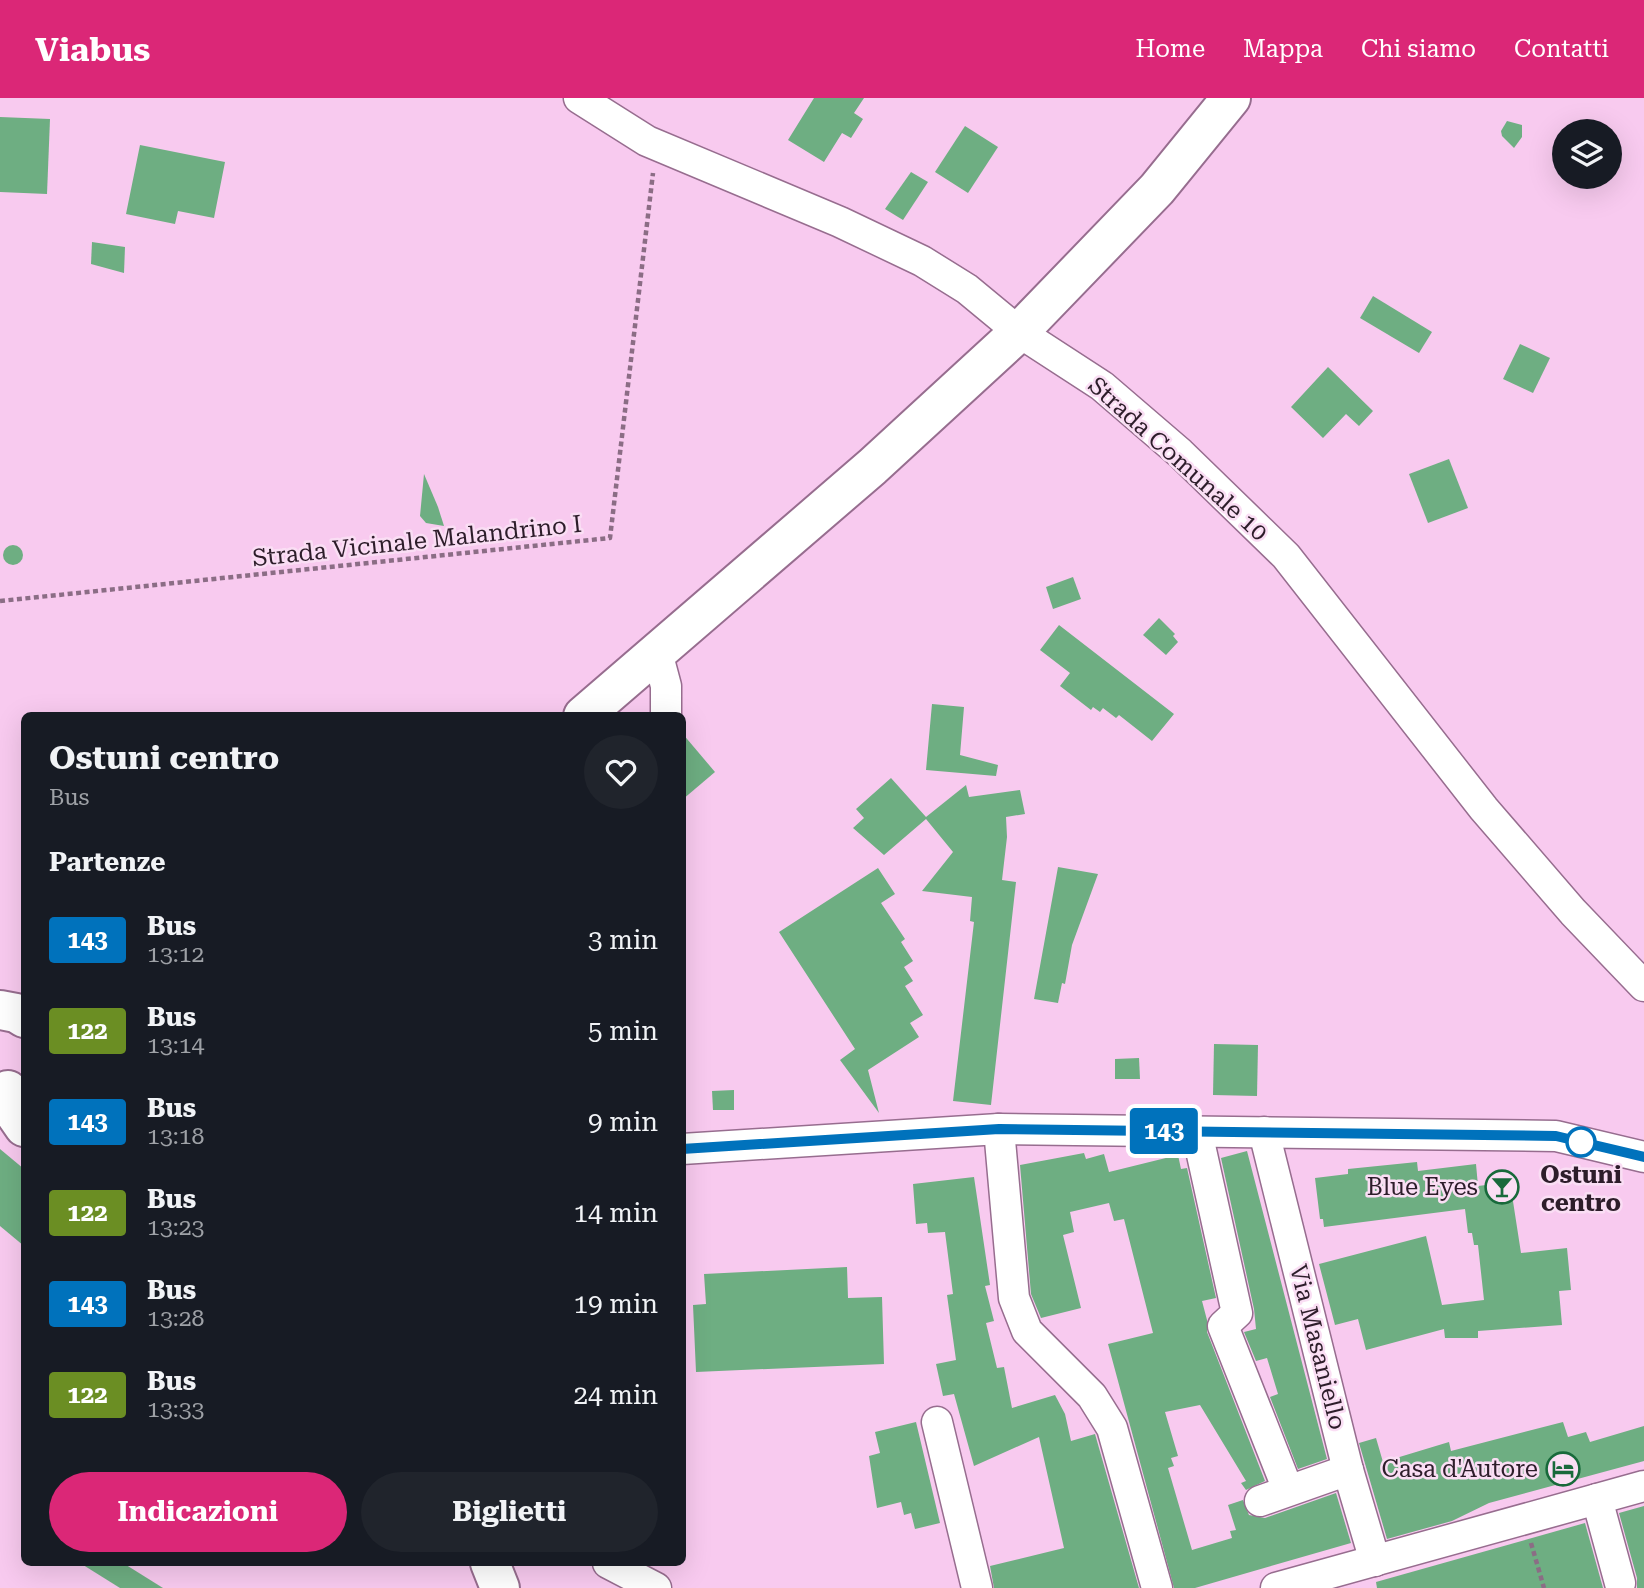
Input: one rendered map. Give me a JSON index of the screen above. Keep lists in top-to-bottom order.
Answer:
{
  "streets": {
    "street": ["Strada Comunale 10", "Via Masaniello"],
    "path": ["Strada Vicinale Malandrino I"]
  },
  "crossings": [
    ["Strada Comunale 10", "Strada Vicinale Malandrino I"]
  ],
  "places": {
    "other": ["Ostuni centro"],
    "bar": ["Blue Eyes"],
    "hotel": ["Casa d'Autore"]
  },
  "lines": ["bus line 143"],
  "page": {
    "header": "Viabus",
    "nav": [
      "Home",
      "Mappa",
      "Chi siamo",
      "Contatti"
    ],
    "on_map": "143",
    "heading": [
      ["Ostuni centro", "Bus"],
      "Partenze"
    ],
    "list": [
      {
        "mark": "143",
        "name": "Bus",
        "note": "13:12",
        "value": "3 min"
      },
      {
        "mark": "122",
        "name": "Bus",
        "note": "13:14",
        "value": "5 min"
      },
      {
        "mark": "143",
        "name": "Bus",
        "note": "13:18",
        "value": "9 min"
      },
      {
        "mark": "122",
        "name": "Bus",
        "note": "13:23",
        "value": "14 min"
      },
      {
        "mark": "143",
        "name": "Bus",
        "note": "13:28",
        "value": "19 min"
      },
      {
        "mark": "122",
        "name": "Bus",
        "note": "13:33",
        "value": "24 min"
      }
    ],
    "buttons": ["Indicazioni", "Biglietti"]
  }
}
